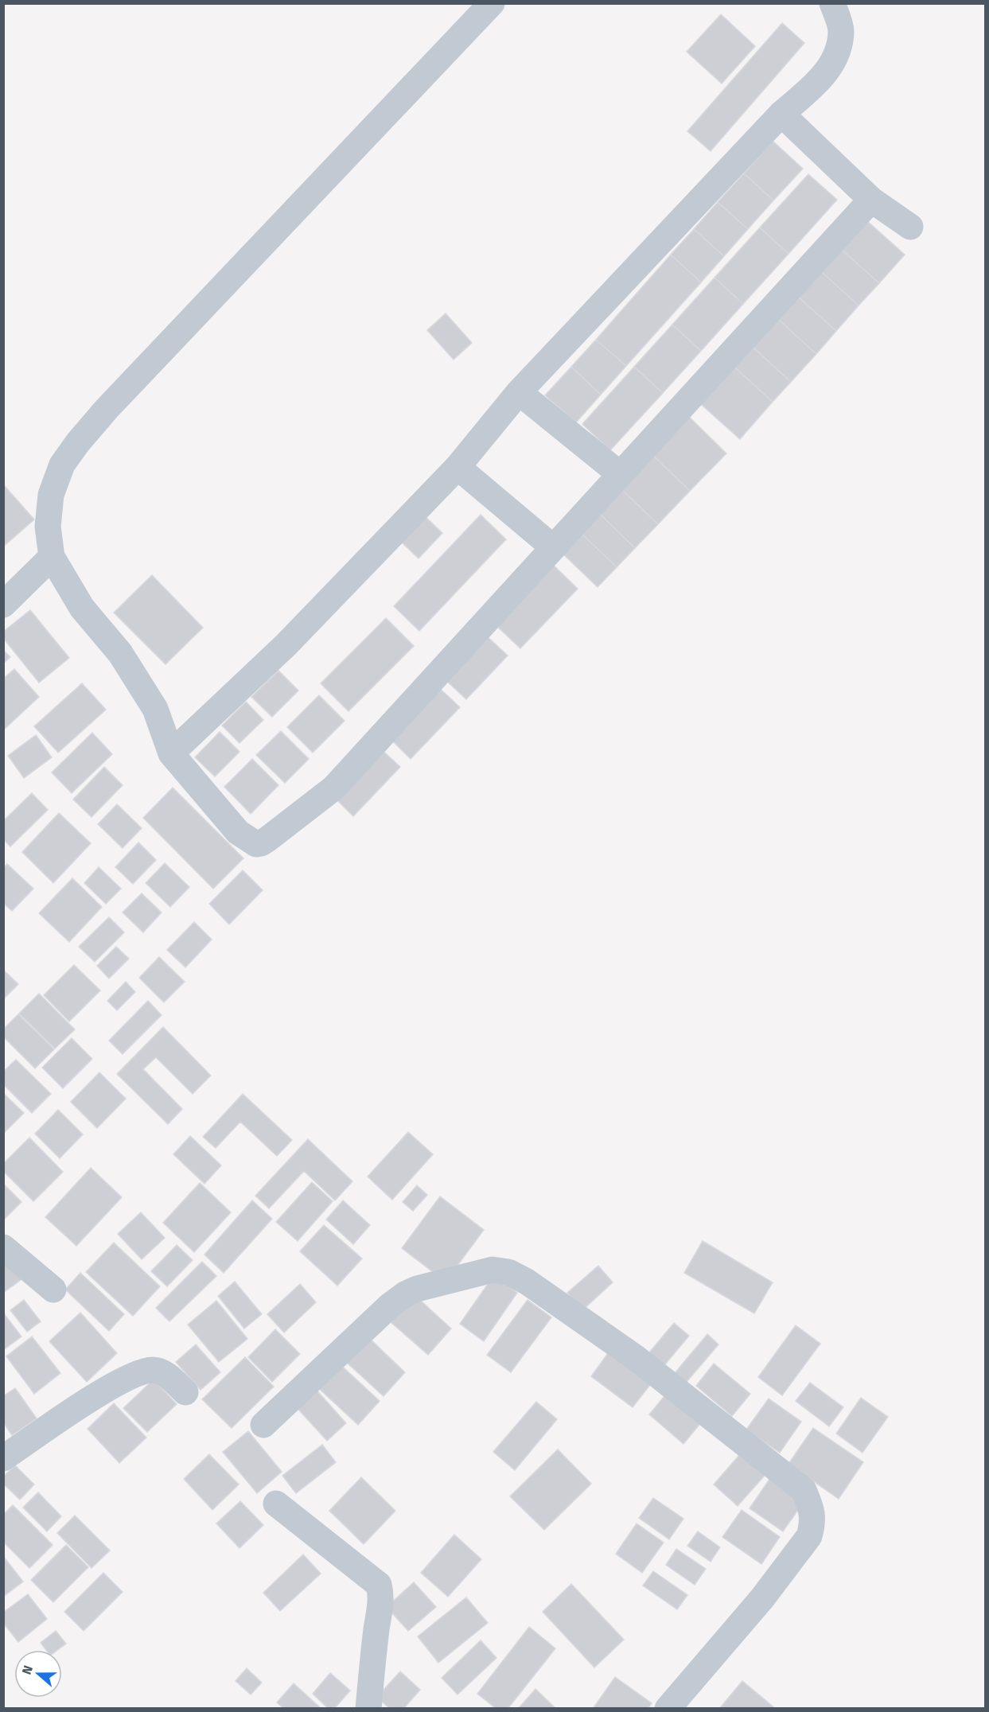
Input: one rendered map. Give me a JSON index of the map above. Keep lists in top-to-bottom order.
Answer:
{
  "north": "left"
}
